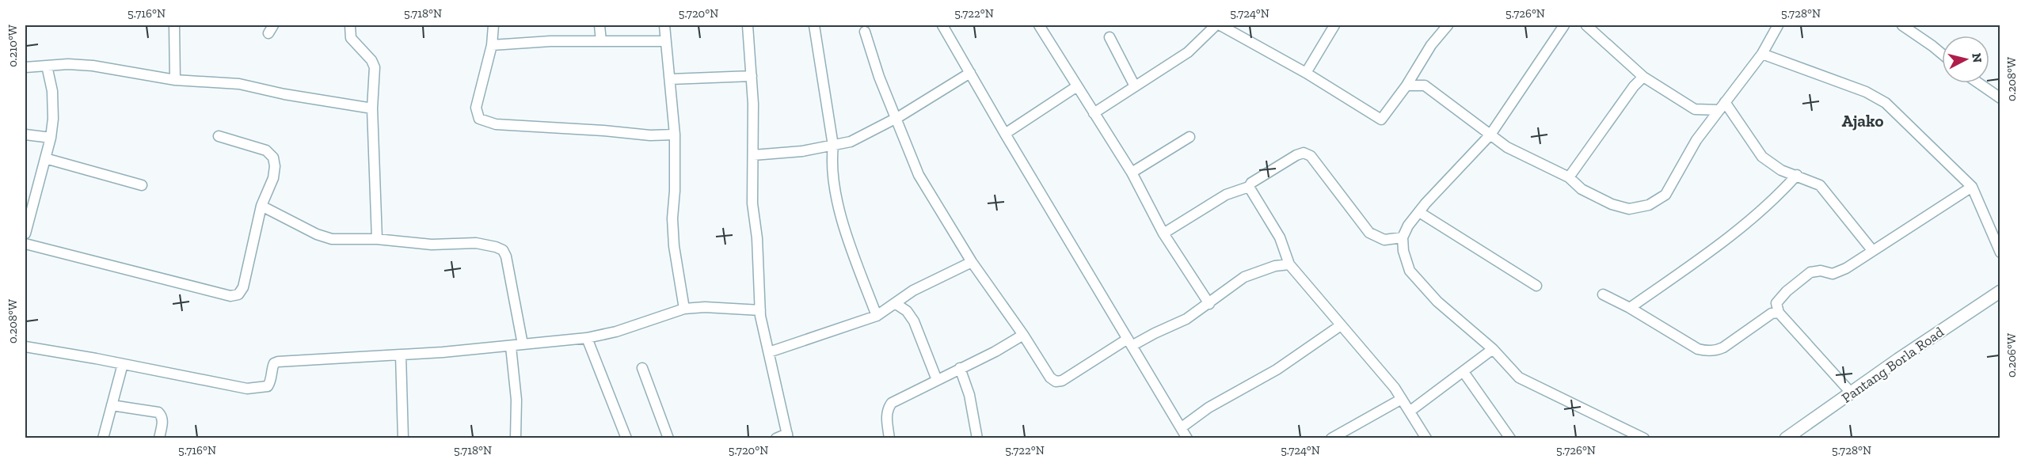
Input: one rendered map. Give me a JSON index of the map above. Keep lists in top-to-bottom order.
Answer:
{
  "streets": {
    "street": ["Pantang Borla Road"]
  },
  "districts": ["Ajako"],
  "north": "right",
  "coordinates": [
    "5.716°N",
    "5.718°N",
    "5.720°N",
    "5.722°N",
    "5.724°N",
    "5.726°N",
    "5.728°N",
    "0.210°W",
    "0.208°W",
    "0.206°W"
  ]
}
